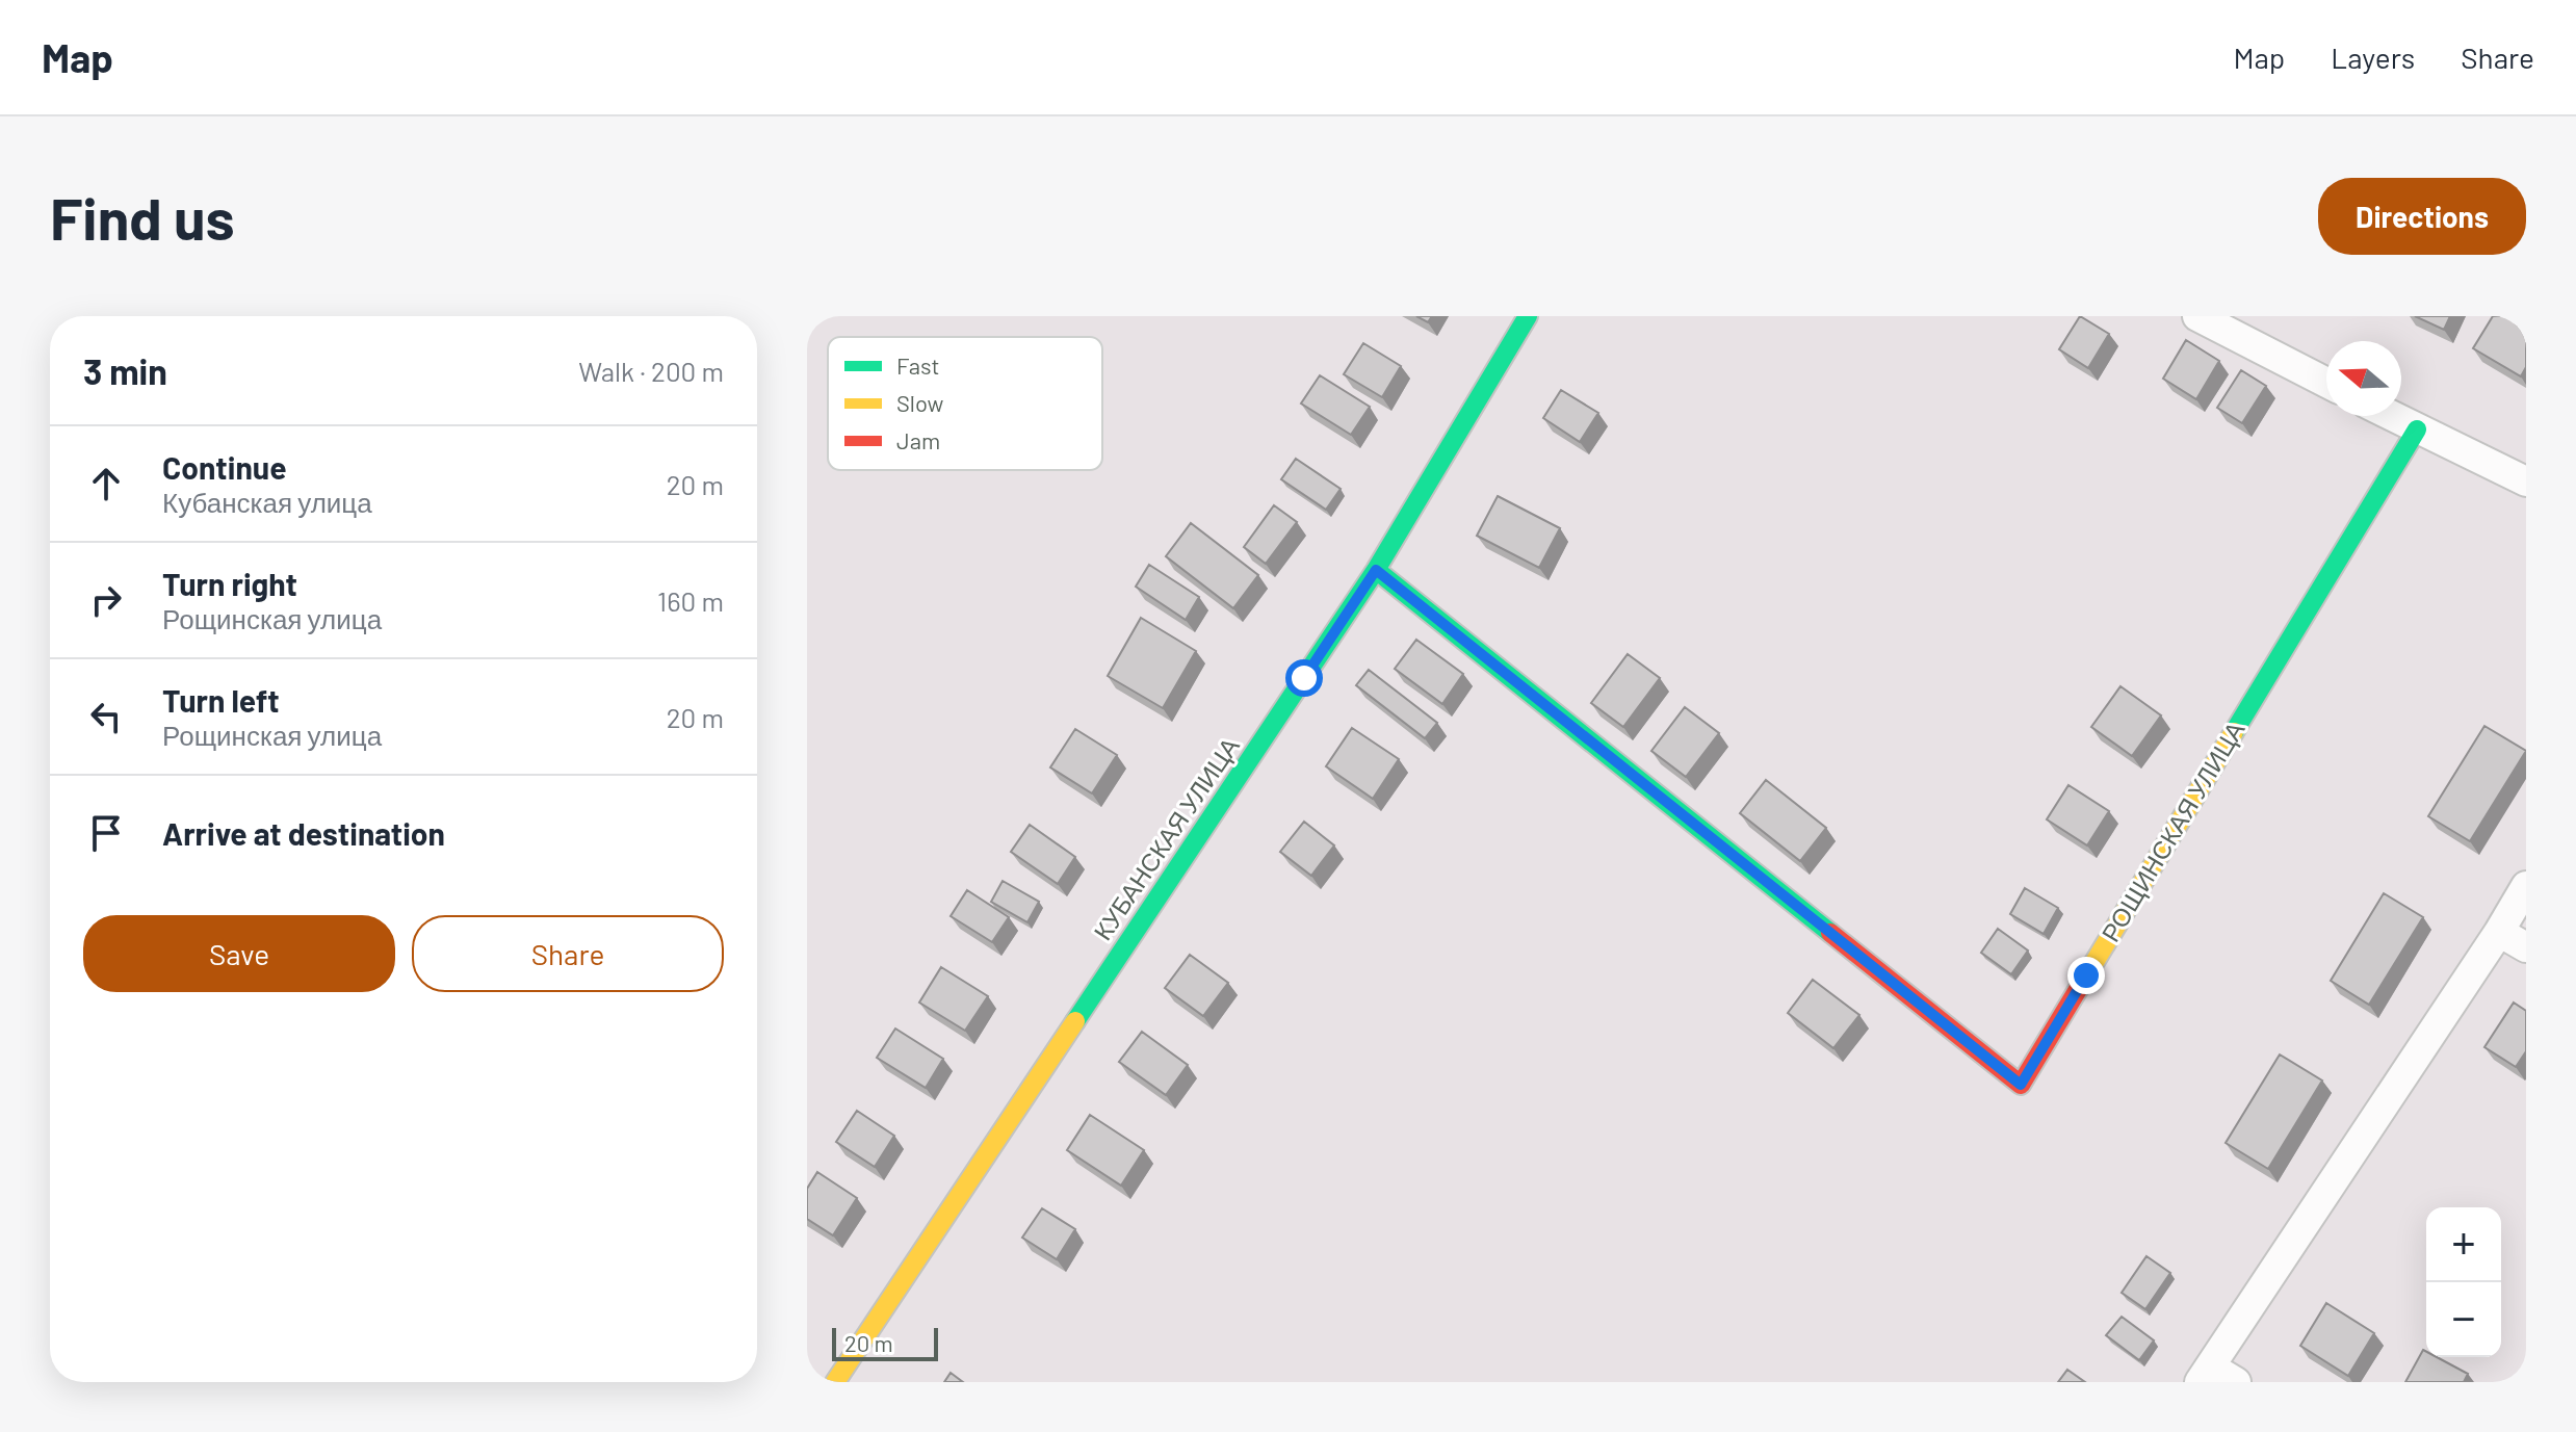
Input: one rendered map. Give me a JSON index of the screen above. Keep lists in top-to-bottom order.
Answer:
{
  "streets": {
    "street": ["РОЩИНСКАЯ УЛИЦА", "КУБАНСКАЯ УЛИЦА"]
  },
  "crossings": [
    ["РОЩИНСКАЯ УЛИЦА", "КУБАНСКАЯ УЛИЦА"]
  ],
  "legend": ["Fast", "Slow", "Jam"],
  "scale_bar": "20 m",
  "north": "left",
  "page": {
    "header": "Map",
    "nav": ["Map", "Layers", "Share"],
    "buttons": [
      "Directions",
      ["Save", "Share"]
    ],
    "title": "Find us",
    "heading": ["3 min", "Walk · 200 m"],
    "list": [
      ["Continue", "Кубанская улица", "20 m"],
      ["Turn right", "Рощинская улица", "160 m"],
      ["Turn left", "Рощинская улица", "20 m"],
      "Arrive at destination"
    ],
    "map_buttons": ["+", "−"],
    "scale": "20 m"
  }
}
